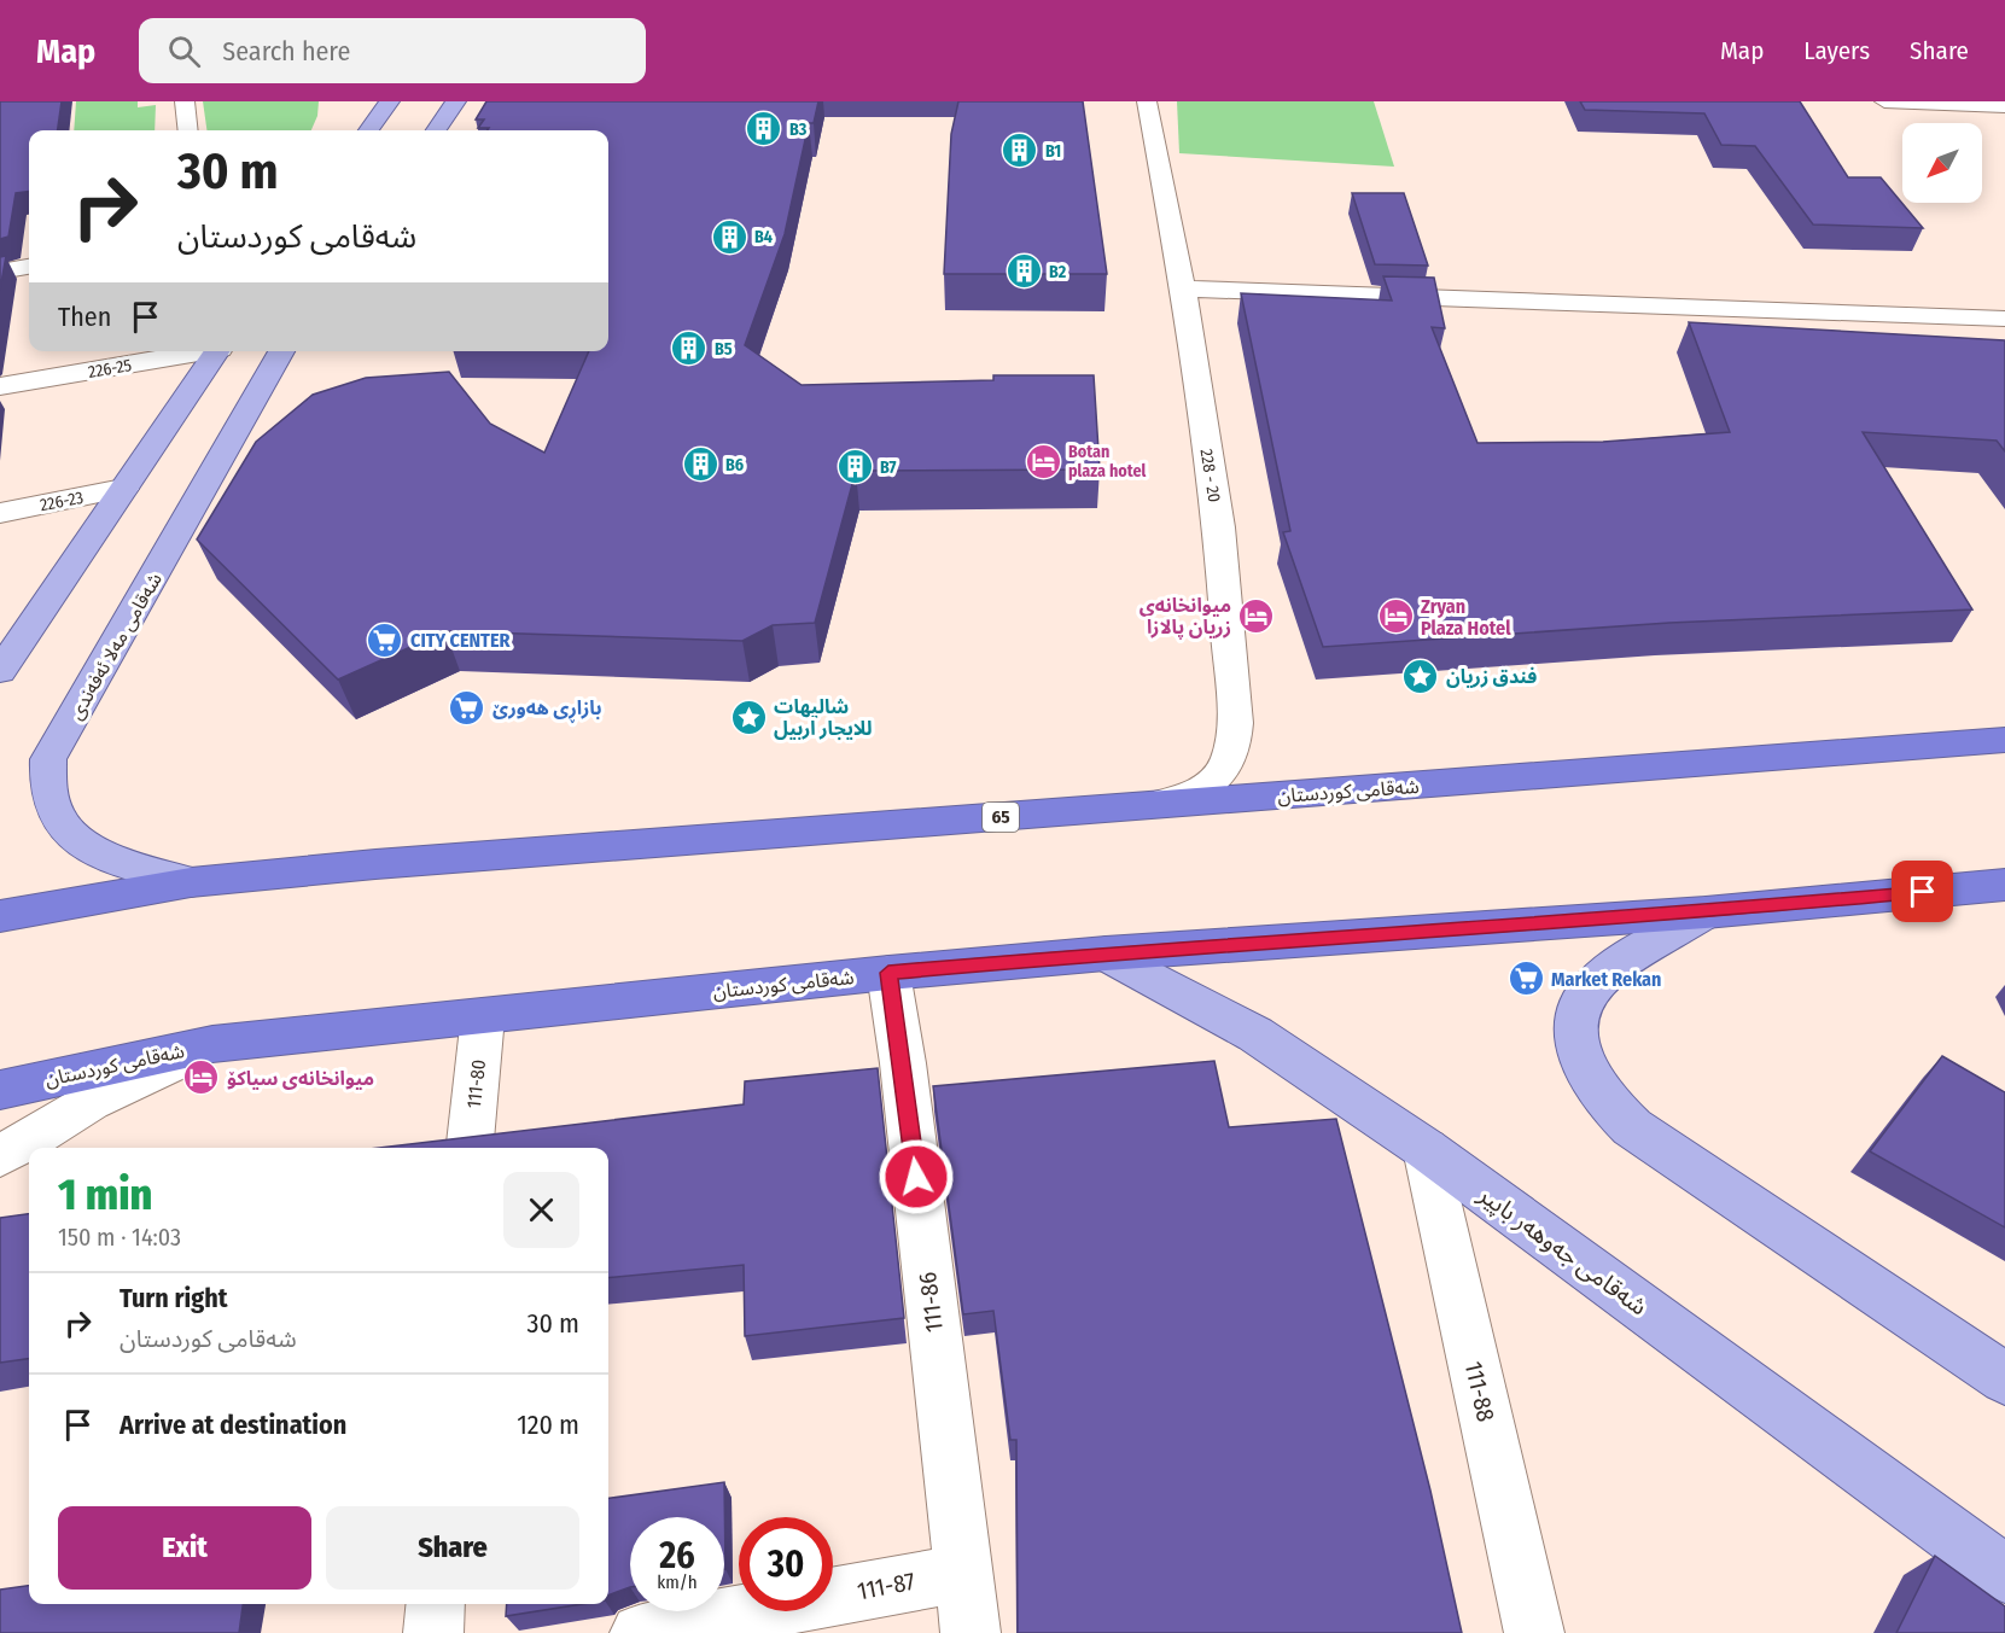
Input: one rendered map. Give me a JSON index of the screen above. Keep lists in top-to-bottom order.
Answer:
{
  "streets": {
    "highway": ["شەقامی کوردستان", "65"],
    "main road": ["شەقامی مەلا ئەفەندی", "شەقامی جەوهەر باپیر"],
    "street": [
      "226-25",
      "228 - 20",
      "226-23",
      "111-80",
      "111-86",
      "111-88",
      "111-87"
    ]
  },
  "crossings": [
    ["228 - 20", "شەقامی کوردستان"],
    ["226-23", "شەقامی مەلا ئەفەندی"],
    ["شەقامی مەلا ئەفەندی", "شەقامی کوردستان"],
    ["شەقامی کوردستان", "111-80"],
    ["شەقامی کوردستان", "شەقامی جەوهەر باپیر"],
    ["شەقامی کوردستان", "111-86"],
    ["شەقامی جەوهەر باپیر", "111-88"],
    ["111-86", "111-87"]
  ],
  "places": {
    "building": [
      "B3",
      "B1",
      "B4",
      "B2",
      "B5",
      "B6",
      "B7"
    ],
    "hotel": [
      "Botan plaza hotel",
      "میوانخانەی زریان پالازا",
      "Zryan Plaza Hotel",
      "میوانخانەی سیاکۆ"
    ],
    "supermarket": ["CITY CENTER", "بازاڕی هەورێ", "Market Rekan"],
    "place": ["فندق زريان", "شاليهات للايجار اربيل"]
  },
  "north": "bottom left",
  "page": {
    "header": "Map",
    "search": "Search here",
    "nav": ["Map", "Layers", "Share"],
    "turn": ["30 m", "شەقامی کوردستان"],
    "then": "Then",
    "heading": ["1 min", "150 m · 14:03"],
    "list": [
      {
        "name": "Turn right",
        "note": "شەقامی کوردستان",
        "value": "30 m"
      },
      {
        "name": "Arrive at destination",
        "value": "120 m"
      }
    ],
    "buttons": ["Exit", "Share"],
    "speed": "26 km/h",
    "limit": "30"
  }
}
